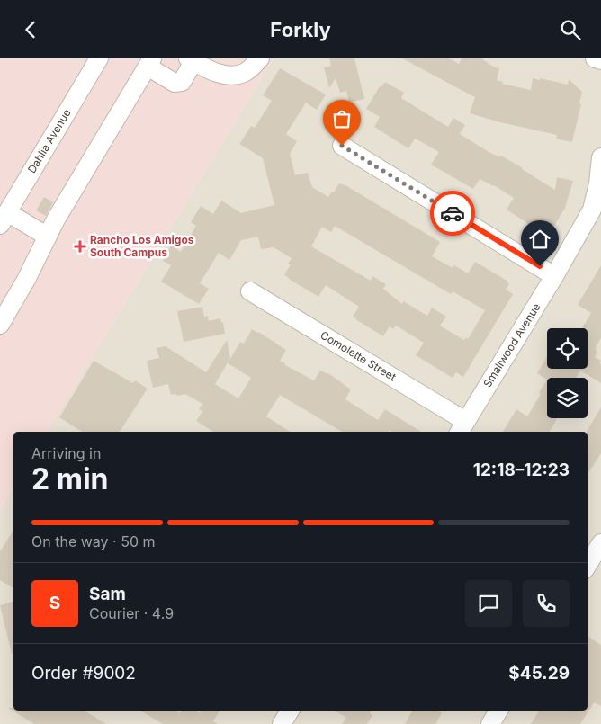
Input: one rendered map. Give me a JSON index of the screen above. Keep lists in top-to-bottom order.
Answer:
{
  "streets": {
    "street": ["Dahlia Avenue", "Smallwood Avenue", "Comolette Street"]
  },
  "crossings": [
    ["Smallwood Avenue", "Comolette Street"]
  ],
  "places": {
    "health": ["Rancho Los Amigos South Campus"]
  },
  "page": {
    "header": "Forkly",
    "heading": ["2 min", "Arriving in", "12:18–12:23"],
    "panel": [
      "Sam",
      "Courier · 4.9",
      "Order #9002",
      "$45.29"
    ],
    "bar": "On the way · 50 m",
    "round": "S"
  }
}
